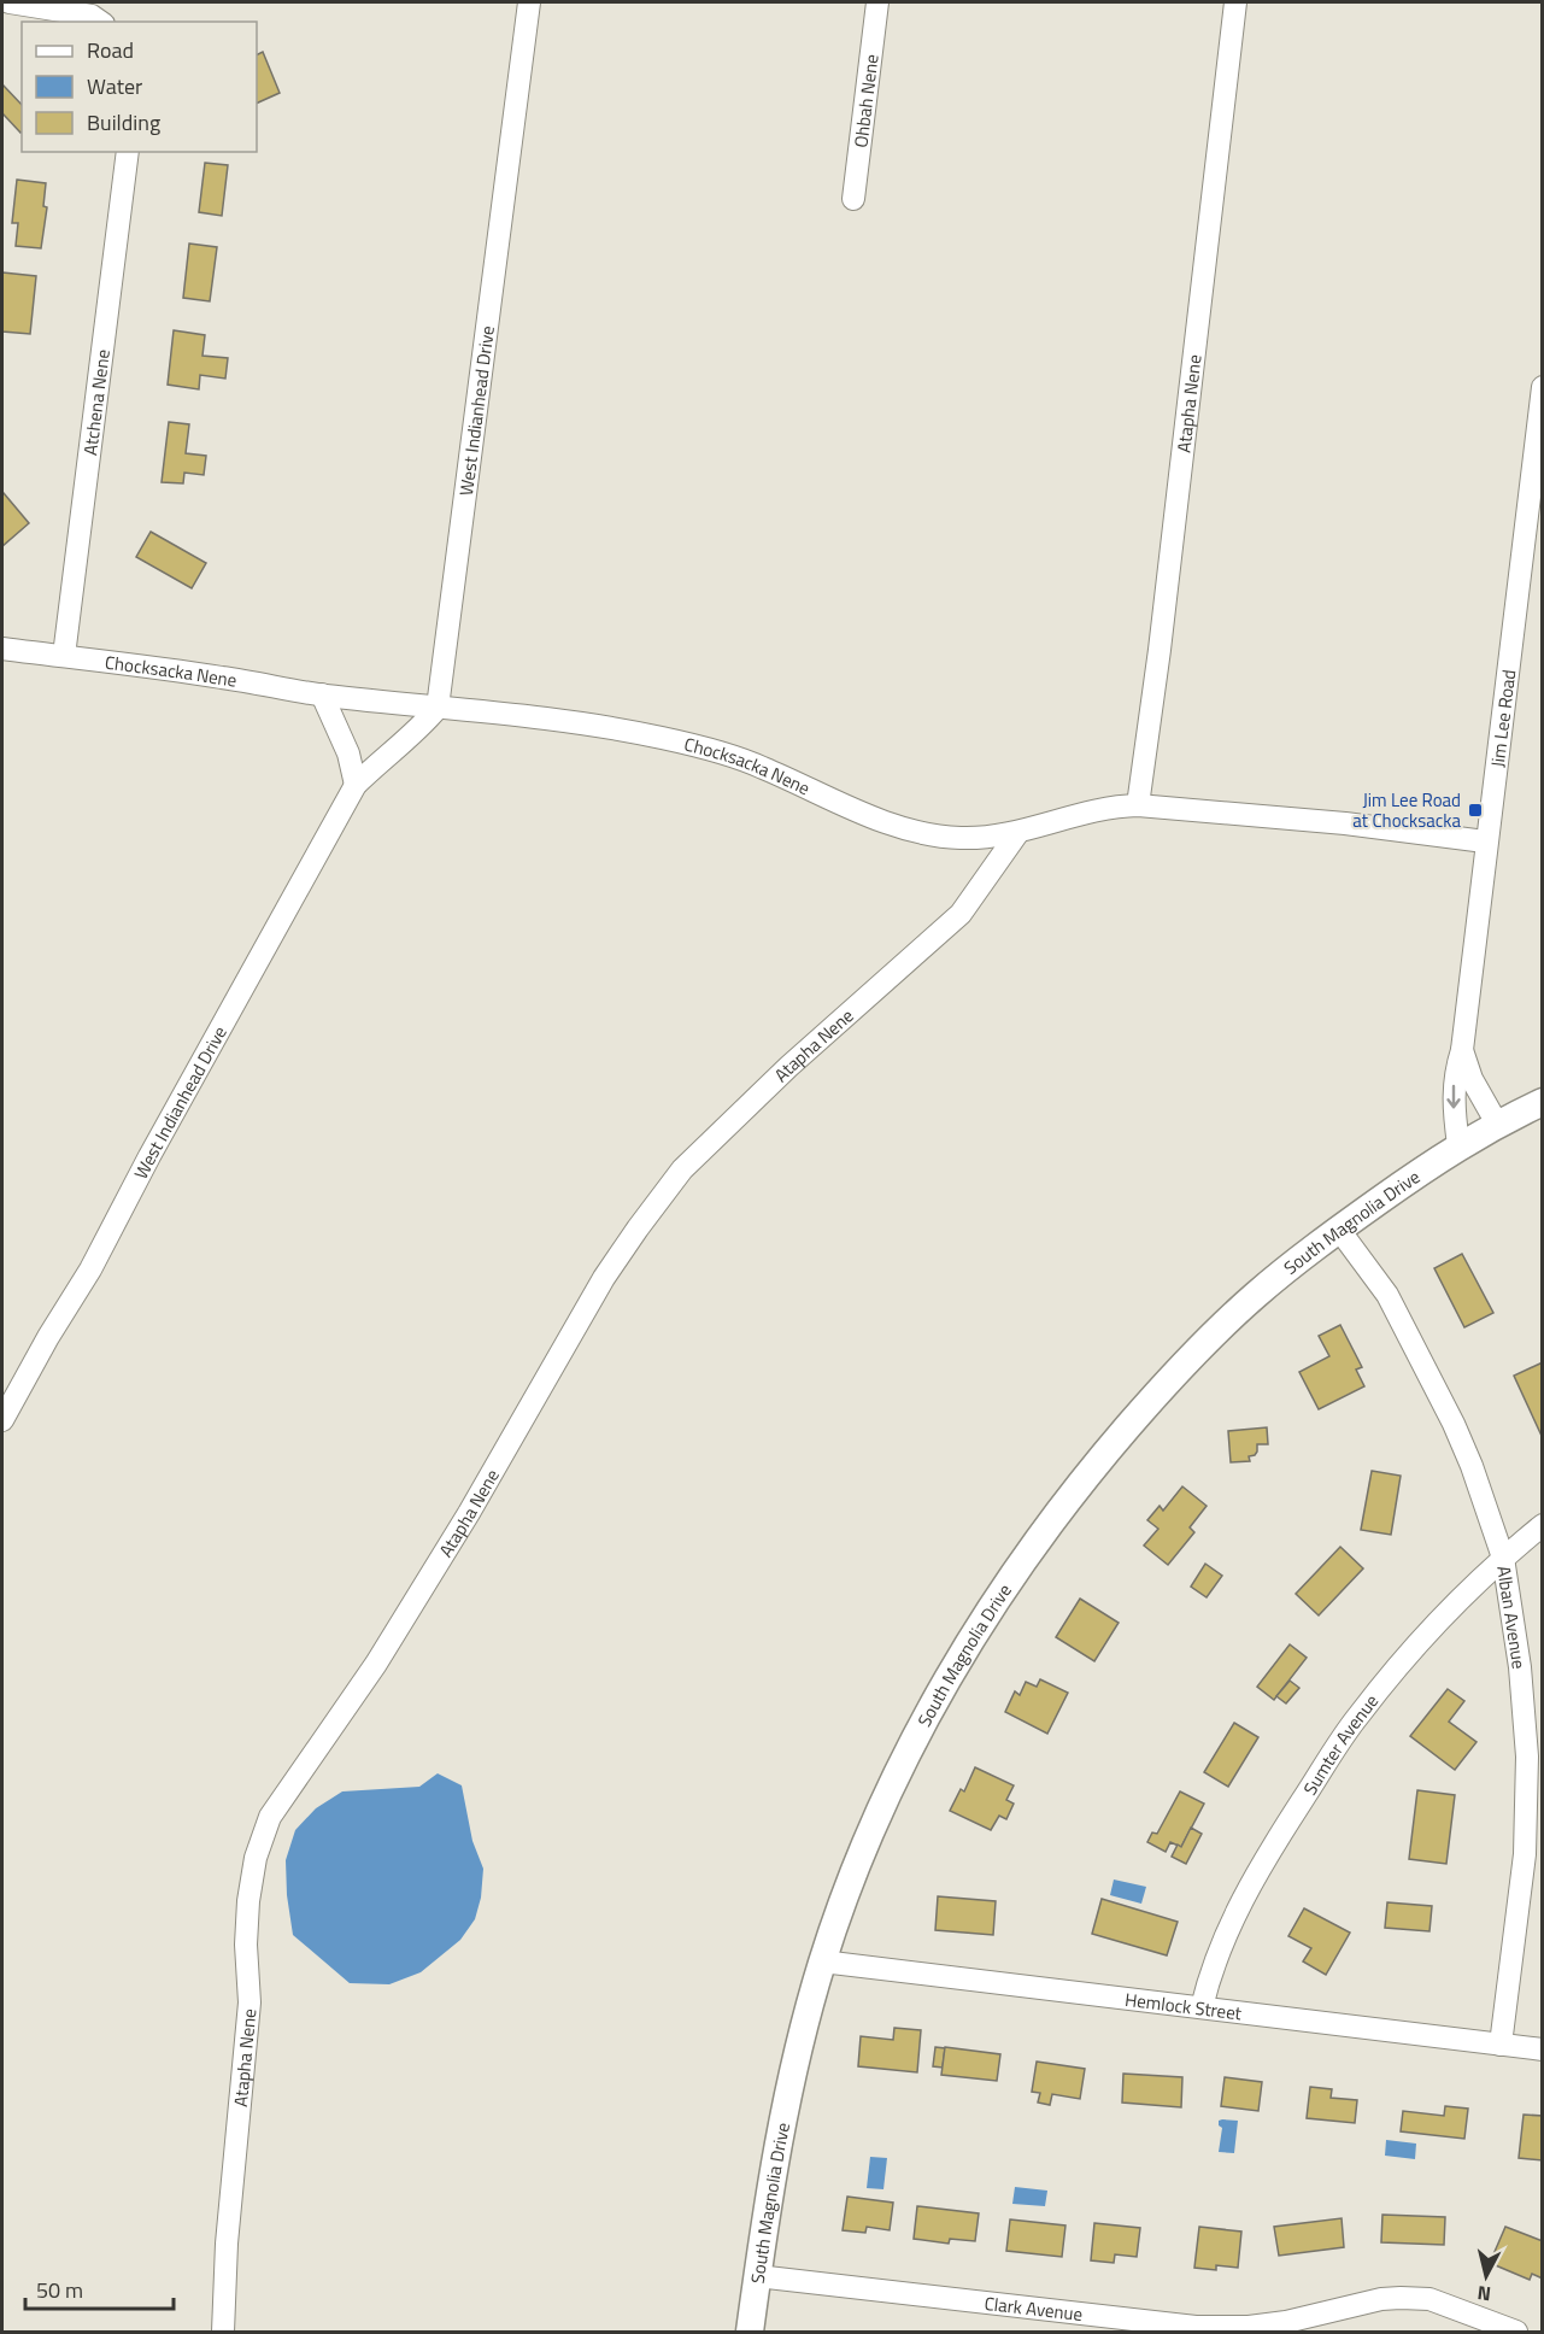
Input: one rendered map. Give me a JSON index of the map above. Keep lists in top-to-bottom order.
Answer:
{
  "streets": {
    "main road": ["South Magnolia Drive"],
    "street": [
      "Ohbah Nene",
      "Atchena Nene",
      "Atapha Nene",
      "West Indianhead Drive",
      "Chocksacka Nene",
      "Jim Lee Road",
      "Alban Avenue",
      "Sumter Avenue",
      "Hemlock Street",
      "Clark Avenue"
    ]
  },
  "crossings": [
    ["Atchena Nene", "Chocksacka Nene"],
    ["Atapha Nene", "Chocksacka Nene"],
    ["West Indianhead Drive", "Chocksacka Nene"],
    ["Chocksacka Nene", "Jim Lee Road"],
    ["Jim Lee Road", "South Magnolia Drive"],
    ["South Magnolia Drive", "Alban Avenue"],
    ["South Magnolia Drive", "Hemlock Street"],
    ["South Magnolia Drive", "Clark Avenue"],
    ["Alban Avenue", "Sumter Avenue"],
    ["Alban Avenue", "Hemlock Street"],
    ["Sumter Avenue", "Hemlock Street"]
  ],
  "places": {
    "transit": ["Jim Lee Road at Chocksacka"]
  },
  "legend": ["Road", "Water", "Building"],
  "scale_bar": "50 m",
  "north": "bottom"
}
